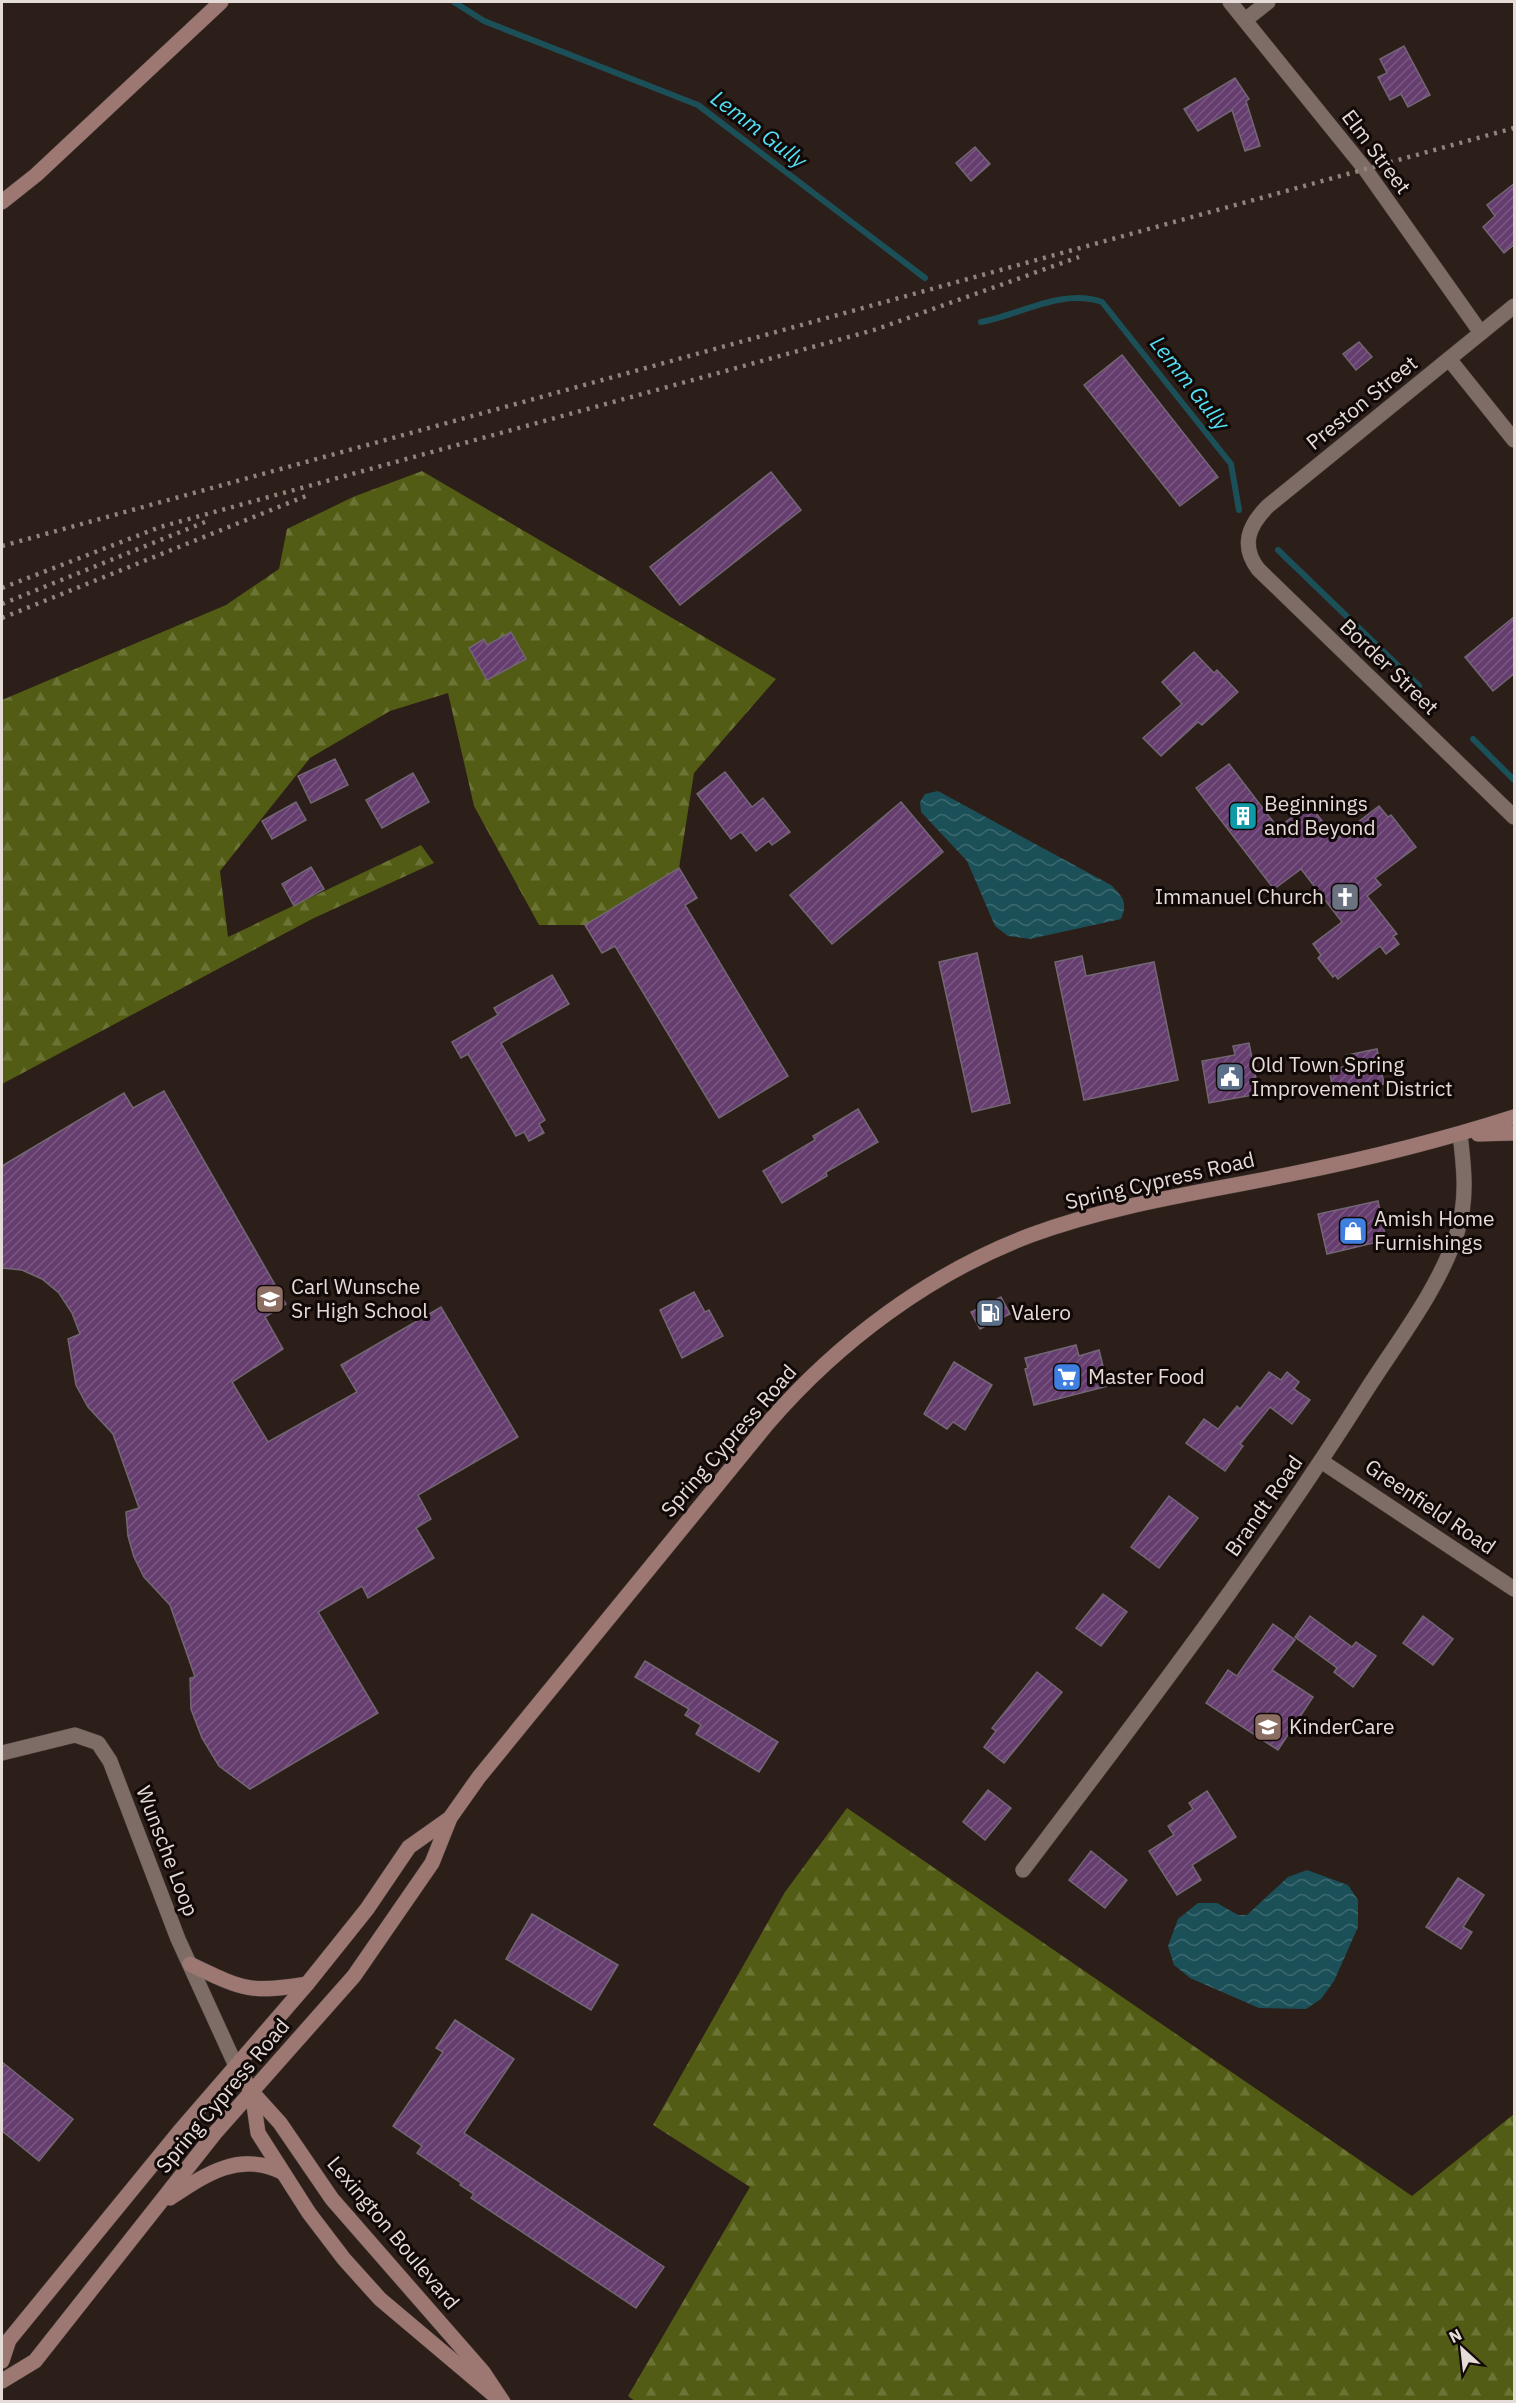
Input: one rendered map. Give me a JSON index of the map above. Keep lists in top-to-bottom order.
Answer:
{
  "streets": {
    "main road": ["Spring Cypress Road", "Lexington Boulevard"],
    "street": [
      "Elm Street",
      "Preston Street",
      "Border Street",
      "Brandt Road",
      "Greenfield Road",
      "Wunsche Loop"
    ]
  },
  "crossings": [
    ["Elm Street", "Preston Street"],
    ["Preston Street", "Border Street"],
    ["Spring Cypress Road", "Brandt Road"],
    ["Spring Cypress Road", "Wunsche Loop"],
    ["Spring Cypress Road", "Lexington Boulevard"],
    ["Brandt Road", "Greenfield Road"],
    ["Wunsche Loop", "Lexington Boulevard"]
  ],
  "water": ["Lemm Gully"],
  "places": {
    "building": ["Beginnings and Beyond"],
    "church": ["Immanuel Church"],
    "public building": ["Old Town Spring Improvement District"],
    "shop": ["Amish Home Furnishings"],
    "school or university": ["Carl Wunsche Sr High School", "KinderCare"],
    "fuel station": ["Valero"],
    "supermarket": ["Master Food"]
  },
  "north": "top left"
}
